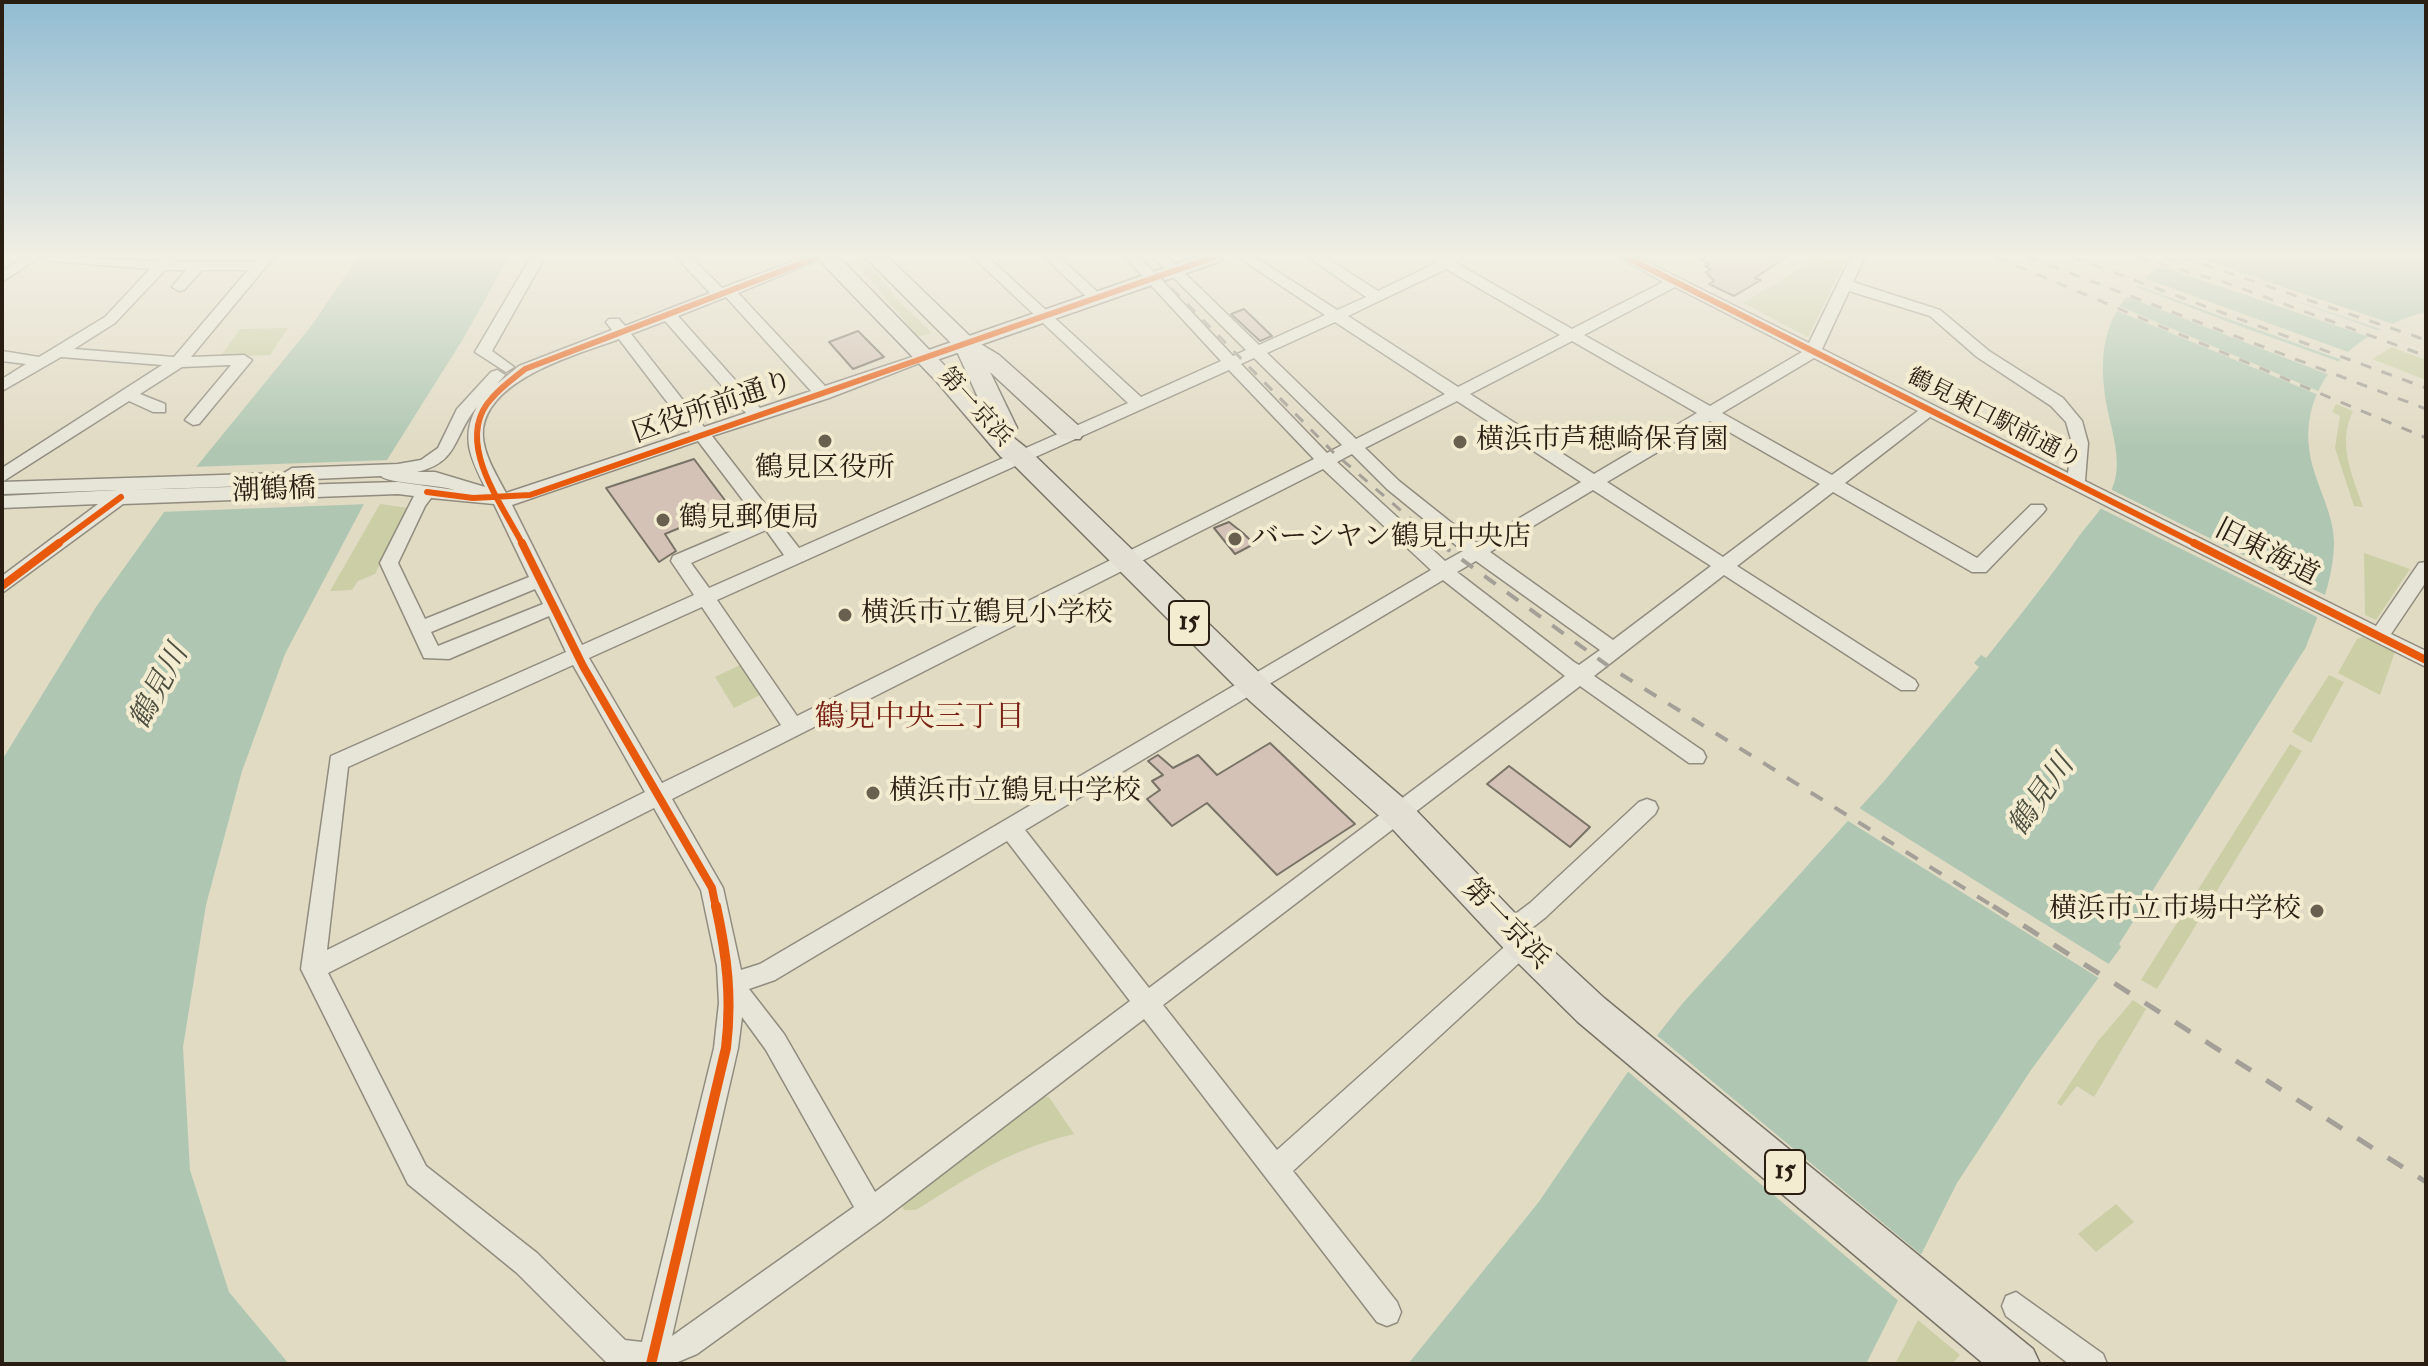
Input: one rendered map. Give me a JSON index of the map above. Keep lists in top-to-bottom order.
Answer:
{
  "streets": {
    "highway": ["第一京浜", "15"],
    "main road": ["区役所前通り"],
    "street": ["鶴見東口駅前通り", "潮鶴橋", "旧東海道"]
  },
  "crossings": [
    ["第一京浜", "区役所前通り"],
    ["第一京浜", "15"],
    ["区役所前通り", "潮鶴橋"],
    ["区役所前通り", "15"],
    ["鶴見東口駅前通り", "旧東海道"]
  ],
  "districts": ["鶴見中央三丁目"],
  "water": ["鶴見川"],
  "places": [
    "鶴見区役所",
    "横浜市芦穂崎保育園",
    "鶴見郵便局",
    "バーシヤン鶴見中央店",
    "横浜市立鶴見小学校",
    "横浜市立鶴見中学校",
    "横浜市立市場中学校"
  ]
}
